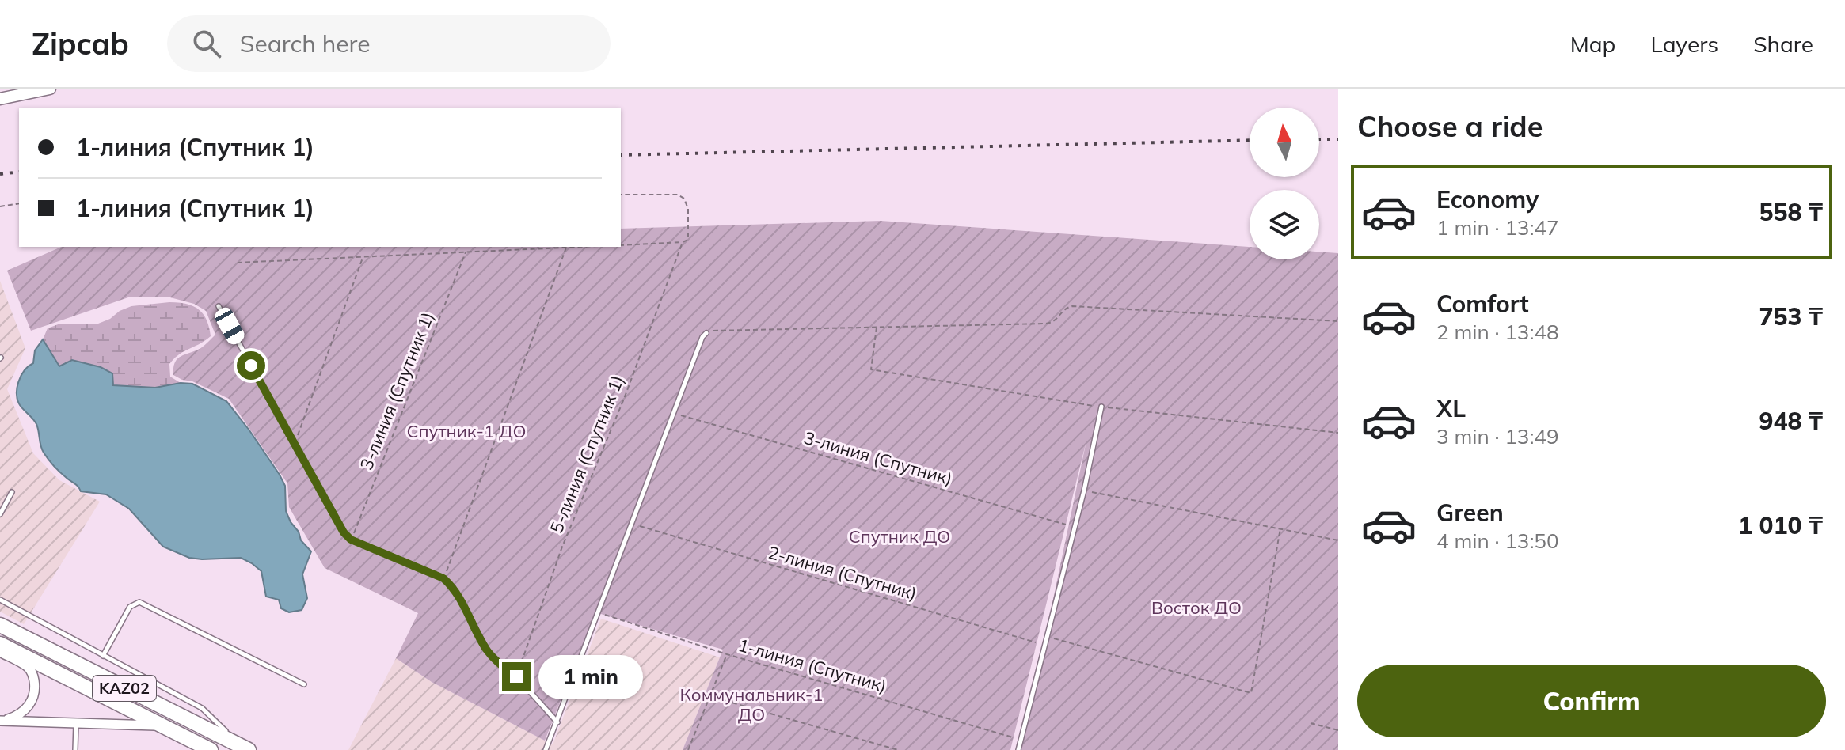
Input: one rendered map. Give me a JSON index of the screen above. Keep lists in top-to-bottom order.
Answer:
{
  "streets": {
    "highway": ["KAZ02"],
    "path": [
      "3-линия (Спутник 1)",
      "5-линия (Спутник 1)",
      "3-линия (Спутник)",
      "2-линия (Спутник)",
      "1-линия (Спутник)"
    ]
  },
  "parks": [
    "Спутник-1 ДО",
    "Спутник ДО",
    "Восток ДО",
    "Коммунальник-1 ДО"
  ],
  "north": "top",
  "page": {
    "header": "Zipcab",
    "search": "Search here",
    "nav": ["Map", "Layers", "Share"],
    "heading": "Choose a ride",
    "banner": ["1-линия (Спутник 1)", "1-линия (Спутник 1)"],
    "list": [
      {
        "name": "Economy",
        "note": "1 min · 13:47",
        "value": "558 ₸"
      },
      {
        "name": "Comfort",
        "note": "2 min · 13:48",
        "value": "753 ₸"
      },
      {
        "name": "XL",
        "note": "3 min · 13:49",
        "value": "948 ₸"
      },
      {
        "name": "Green",
        "note": "4 min · 13:50",
        "value": "1 010 ₸"
      }
    ],
    "buttons": "Confirm",
    "bubble": "1 min"
  }
}
